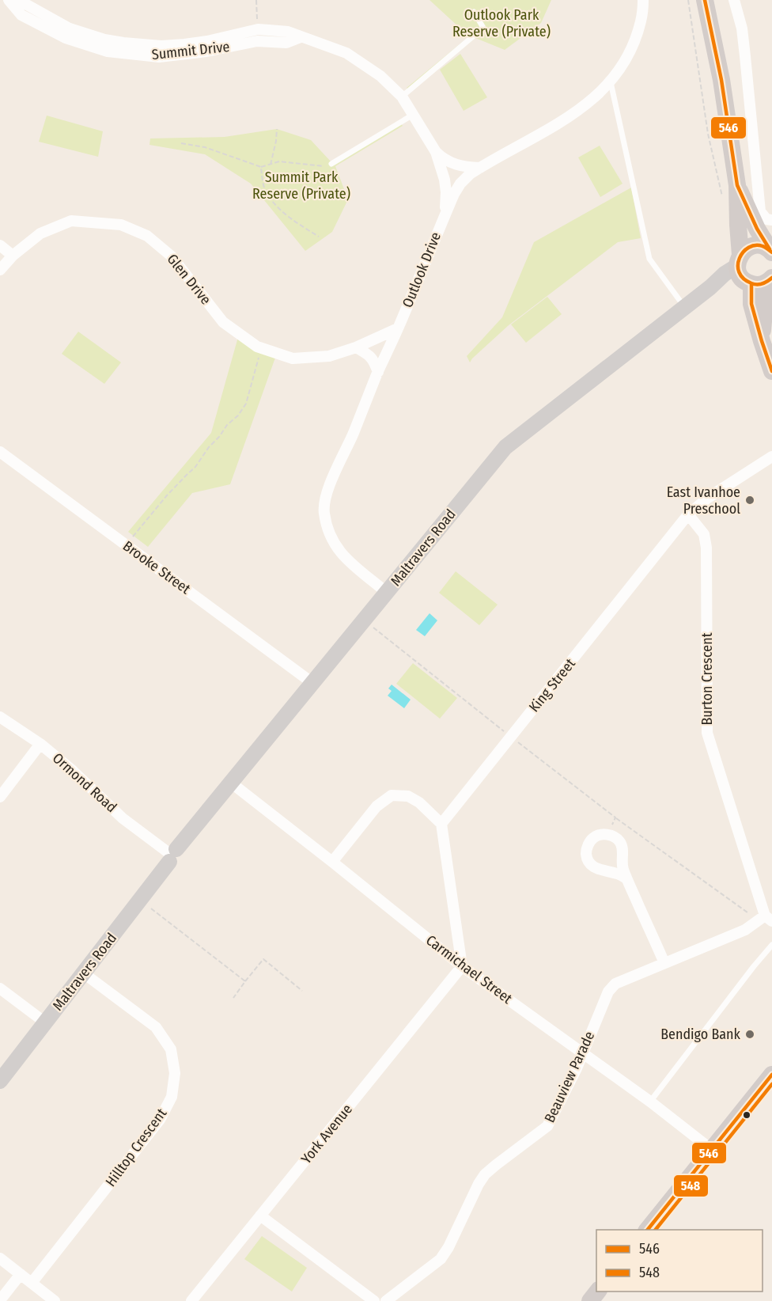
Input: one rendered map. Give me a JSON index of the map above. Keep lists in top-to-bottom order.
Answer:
{
  "streets": {
    "street": [
      "Summit Drive",
      "Outlook Drive",
      "Glen Drive",
      "Maltravers Road",
      "Brooke Street",
      "Burton Crescent",
      "King Street",
      "Ormond Road",
      "Carmichael Street",
      "Beauview Parade",
      "York Avenue",
      "Hilltop Crescent"
    ]
  },
  "crossings": [
    ["Summit Drive", "Outlook Drive"],
    ["Outlook Drive", "Glen Drive"],
    ["Outlook Drive", "Maltravers Road"],
    ["Maltravers Road", "Brooke Street"],
    ["Maltravers Road", "Ormond Road"],
    ["Maltravers Road", "Carmichael Street"],
    ["Maltravers Road", "Hilltop Crescent"],
    ["Burton Crescent", "King Street"],
    ["Burton Crescent", "Beauview Parade"],
    ["Carmichael Street", "Beauview Parade"],
    ["Carmichael Street", "York Avenue"]
  ],
  "parks": ["Outlook Park Reserve (Private)", "Summit Park Reserve (Private)"],
  "places": ["East Ivanhoe Preschool", "Bendigo Bank"],
  "lines": ["transit line 546", "transit line 548"],
  "legend": ["546", "548"]
}
